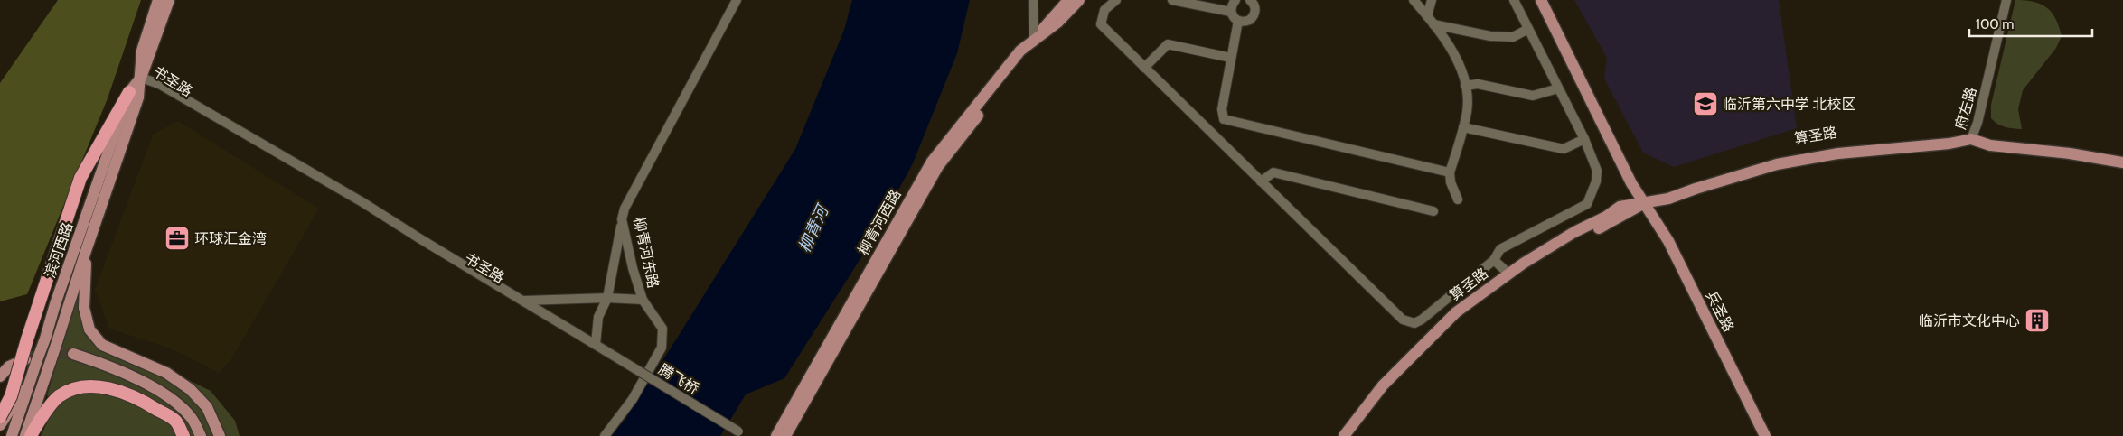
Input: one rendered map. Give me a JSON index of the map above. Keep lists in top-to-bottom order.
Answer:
{
  "streets": {
    "main road": [
      "算圣路",
      "柳青河西路",
      "滨河西路",
      "兵圣路"
    ],
    "street": [
      "书圣路",
      "府左路",
      "柳青河东路",
      "腾飞桥"
    ]
  },
  "crossings": [
    ["书圣路", "滨河西路"],
    ["书圣路", "腾飞桥"],
    ["府左路", "算圣路"],
    ["算圣路", "兵圣路"]
  ],
  "water": ["柳青河"],
  "places": {
    "school or university": ["临沂第六中学 北校区"],
    "office": ["环球汇金湾"],
    "building": ["临沂市文化中心"]
  },
  "scale_bar": "100 m"
}
